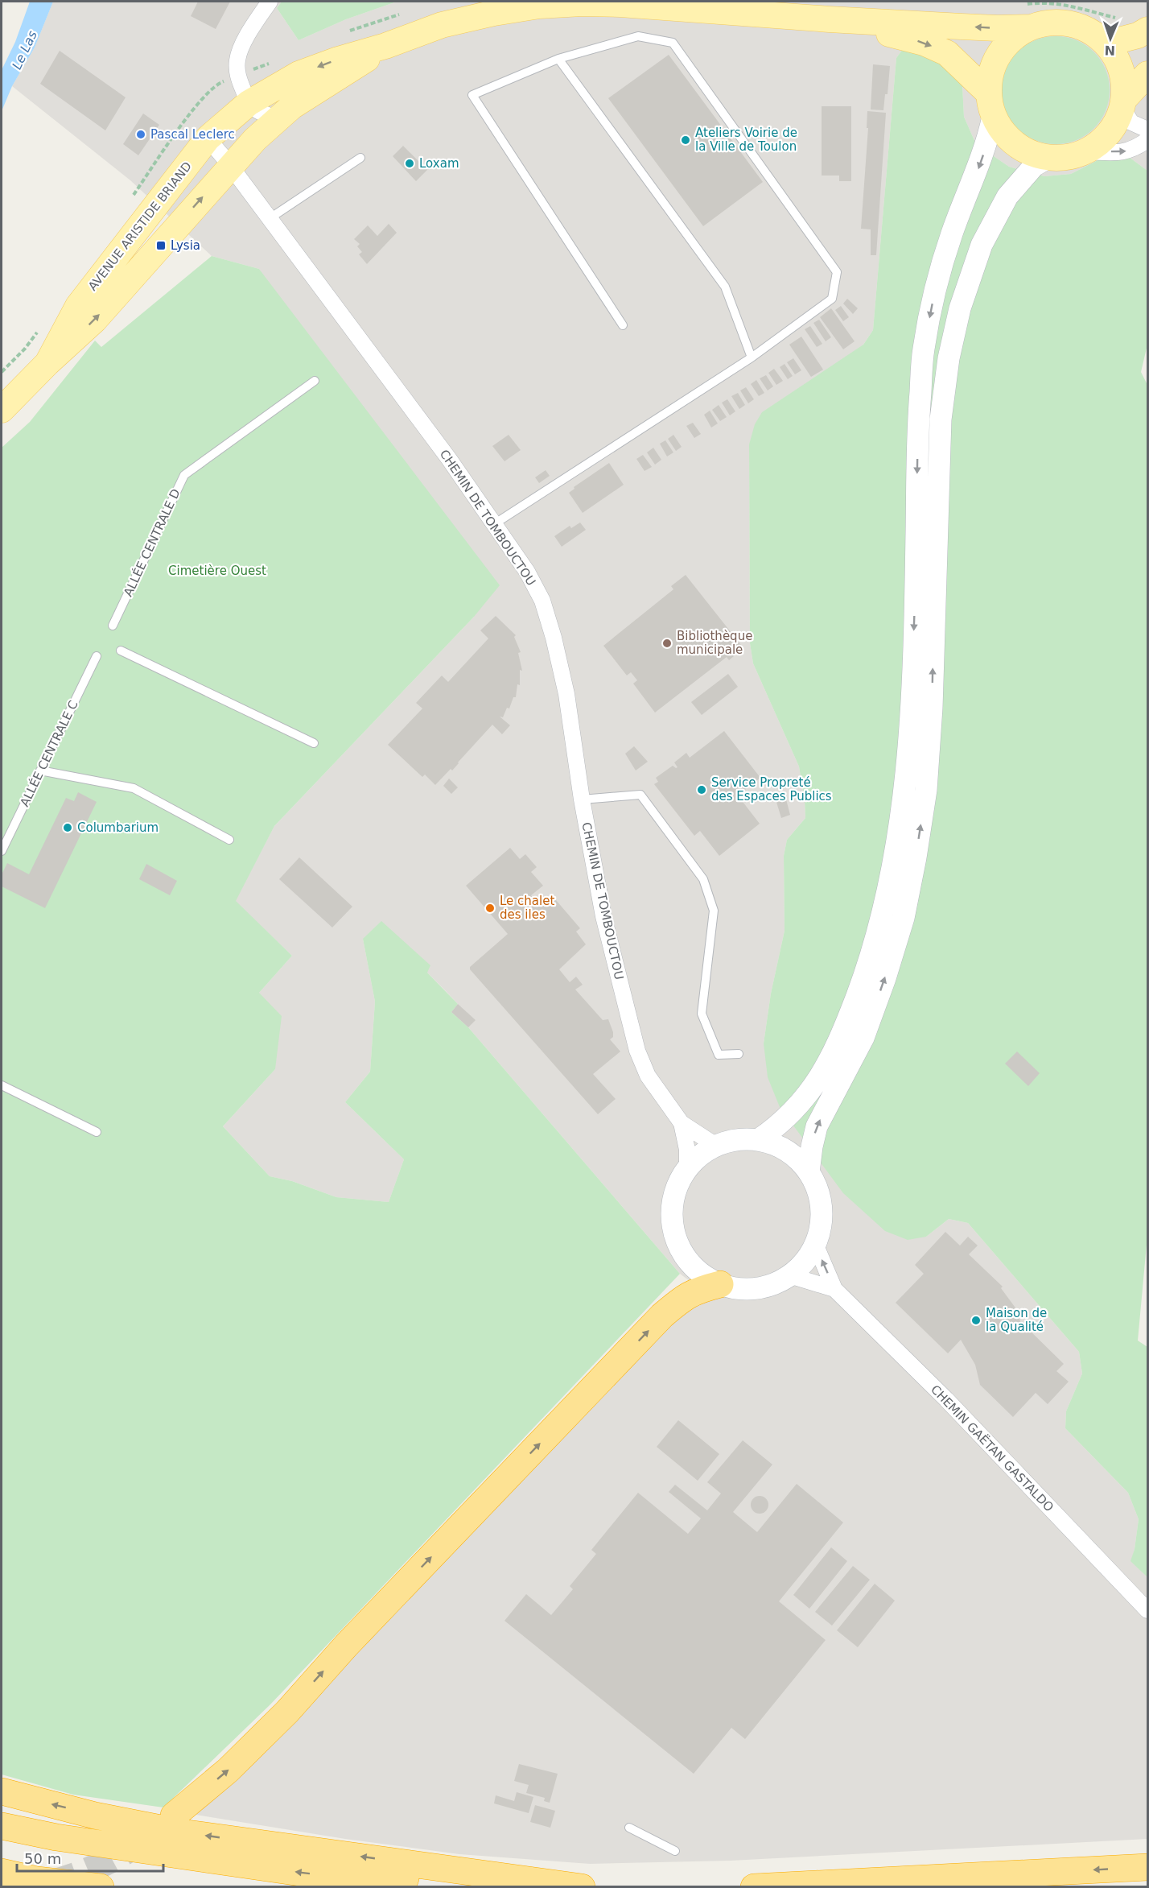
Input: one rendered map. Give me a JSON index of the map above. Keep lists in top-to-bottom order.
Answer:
{
  "streets": {
    "main road": ["AVENUE ARISTIDE BRIAND"],
    "street": ["CHEMIN DE TOMBOUCTOU", "CHEMIN GAËTAN GASTALDO"],
    "lane": ["ALLÉE CENTRALE D", "ALLÉE CENTRALE C"]
  },
  "crossings": [
    ["AVENUE ARISTIDE BRIAND", "CHEMIN DE TOMBOUCTOU"],
    ["CHEMIN DE TOMBOUCTOU", "CHEMIN GAËTAN GASTALDO"]
  ],
  "water": ["Le Las"],
  "parks": ["Cimetière Ouest"],
  "places": {
    "other": [
      "Pascal Leclerc",
      "Ateliers Voirie de la Ville de Toulon",
      "Loxam",
      "Bibliothèque municipale",
      "Service Propreté des Espaces Publics",
      "Columbarium",
      "Le chalet des iles",
      "Maison de la Qualité"
    ],
    "transit": ["Lysia"]
  },
  "scale_bar": "50 m",
  "north": "bottom"
}
